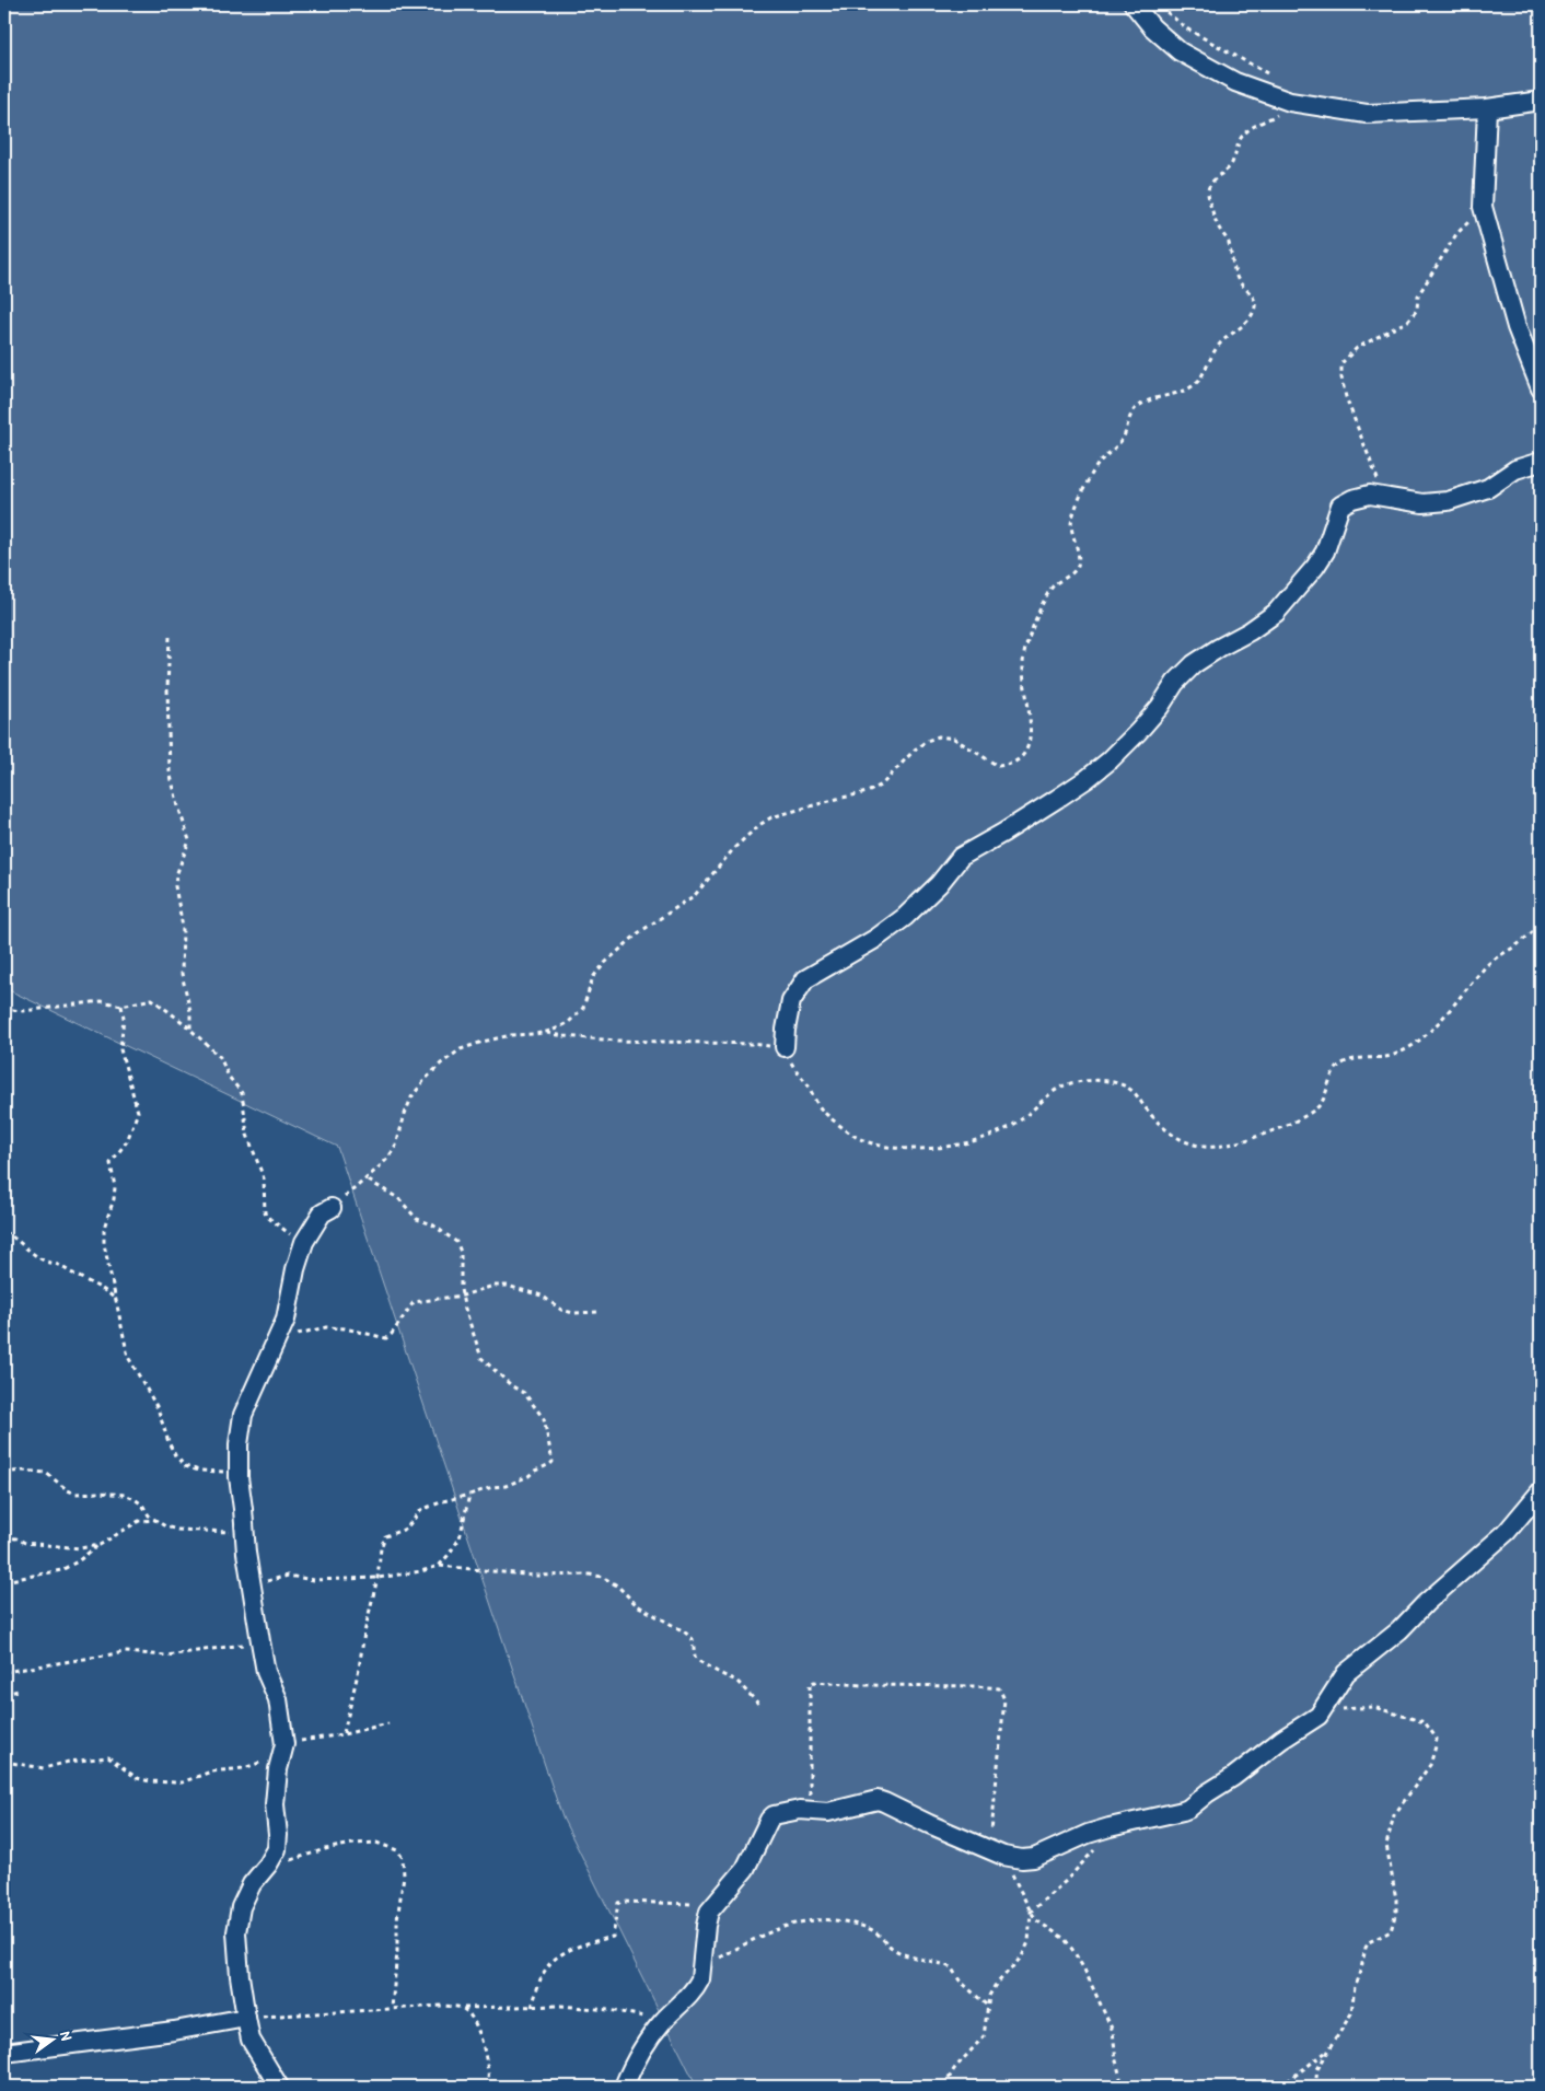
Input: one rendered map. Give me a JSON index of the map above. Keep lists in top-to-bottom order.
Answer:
{
  "north": "right"
}
